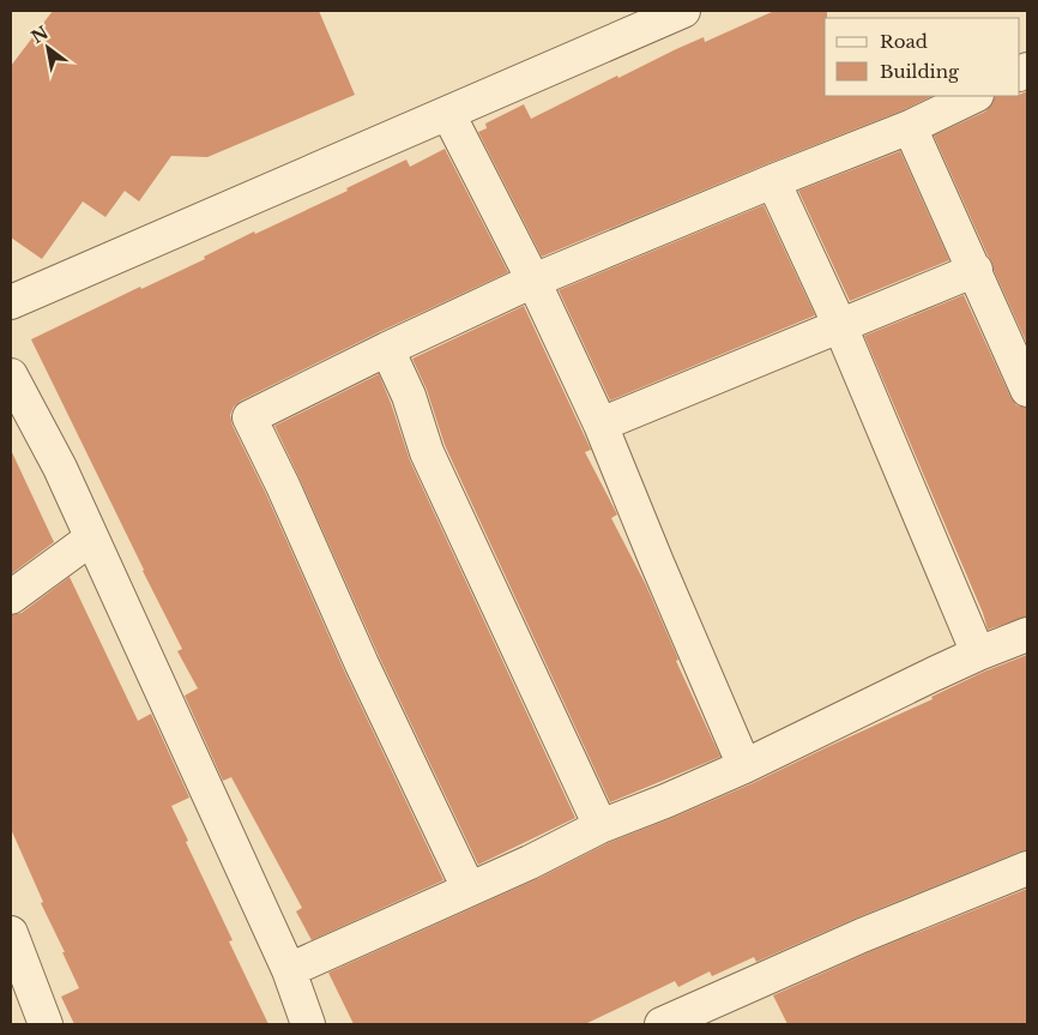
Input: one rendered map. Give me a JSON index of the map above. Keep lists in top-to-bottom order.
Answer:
{
  "legend": ["Road", "Building"],
  "north": "top left"
}
